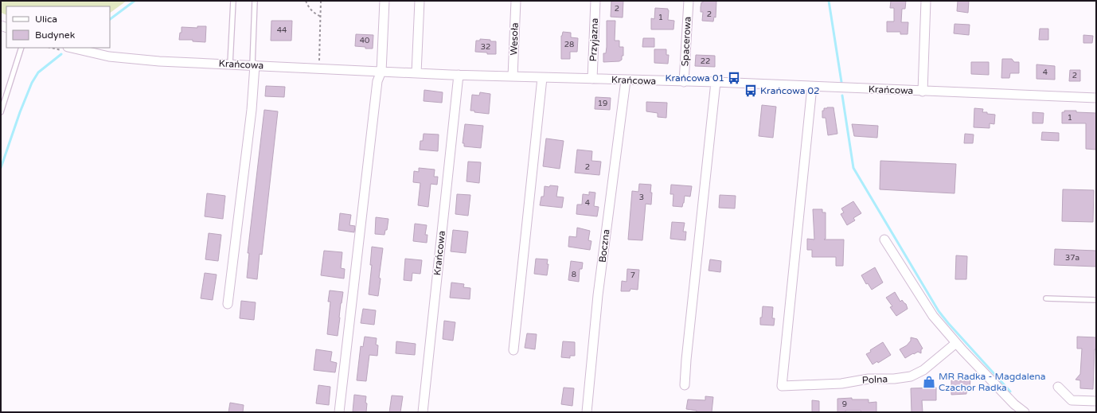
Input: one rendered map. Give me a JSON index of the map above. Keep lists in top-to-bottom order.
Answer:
{
  "streets": {
    "street": [
      "Wesoła",
      "Przyjazna",
      "Spacerowa",
      "Krańcowa",
      "Boczna",
      "Polna"
    ]
  },
  "crossings": [
    ["Wesoła", "Krańcowa"],
    ["Przyjazna", "Krańcowa"],
    ["Spacerowa", "Krańcowa"],
    ["Krańcowa", "Boczna"],
    ["Krańcowa", "Polna"]
  ],
  "places": {
    "bus stop": ["Krańcowa 01", "Krańcowa 02"],
    "shop": ["MR Radka - Magdalena Czachor Radka"]
  },
  "house_numbers": [
    "2",
    "2",
    "1",
    "44",
    "40",
    "28",
    "32",
    "22",
    "4",
    "2",
    "19",
    "1",
    "2",
    "3",
    "4",
    "37a",
    "8",
    "7",
    "9"
  ],
  "legend": ["Ulica", "Budynek"]
}
